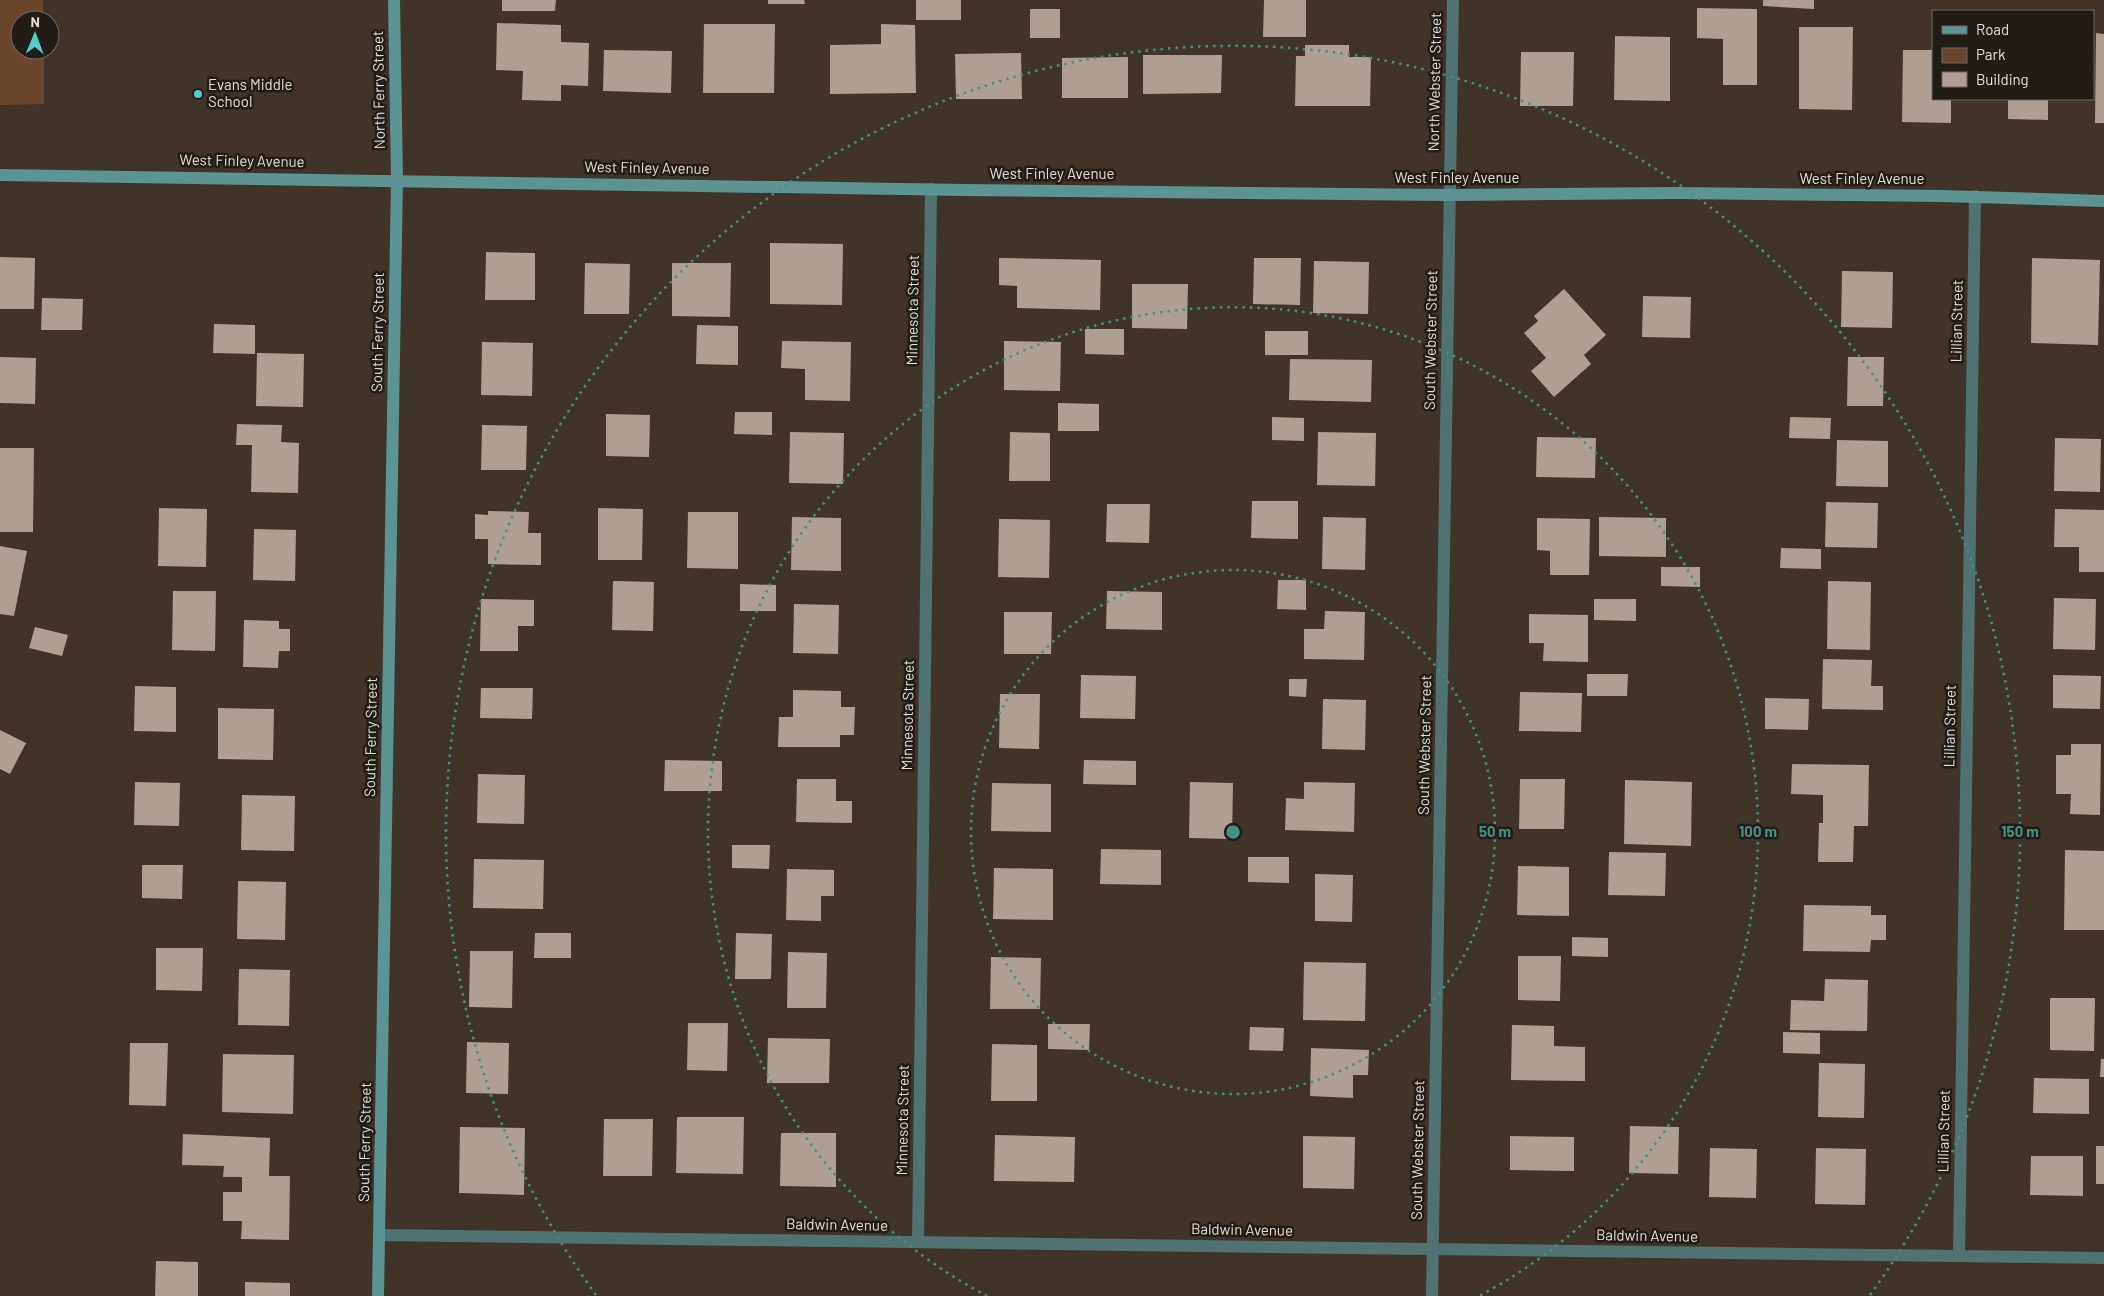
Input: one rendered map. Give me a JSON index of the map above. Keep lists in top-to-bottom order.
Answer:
{
  "streets": {
    "main road": ["North Ferry Street", "West Finley Avenue", "South Ferry Street"],
    "street": [
      "North Webster Street",
      "Minnesota Street",
      "Lillian Street",
      "South Webster Street",
      "Baldwin Avenue"
    ]
  },
  "crossings": [
    ["North Webster Street", "West Finley Avenue"],
    ["North Webster Street", "South Webster Street"],
    ["North Ferry Street", "West Finley Avenue"],
    ["North Ferry Street", "South Ferry Street"],
    ["West Finley Avenue", "Minnesota Street"],
    ["West Finley Avenue", "Lillian Street"],
    ["West Finley Avenue", "South Ferry Street"],
    ["West Finley Avenue", "South Webster Street"],
    ["Minnesota Street", "Baldwin Avenue"],
    ["Lillian Street", "Baldwin Avenue"],
    ["South Ferry Street", "Baldwin Avenue"],
    ["South Webster Street", "Baldwin Avenue"]
  ],
  "places": ["Evans Middle School"],
  "legend": ["Road", "Park", "Building"],
  "north": "top",
  "rings": ["50 m", "100 m", "150 m"]
}
